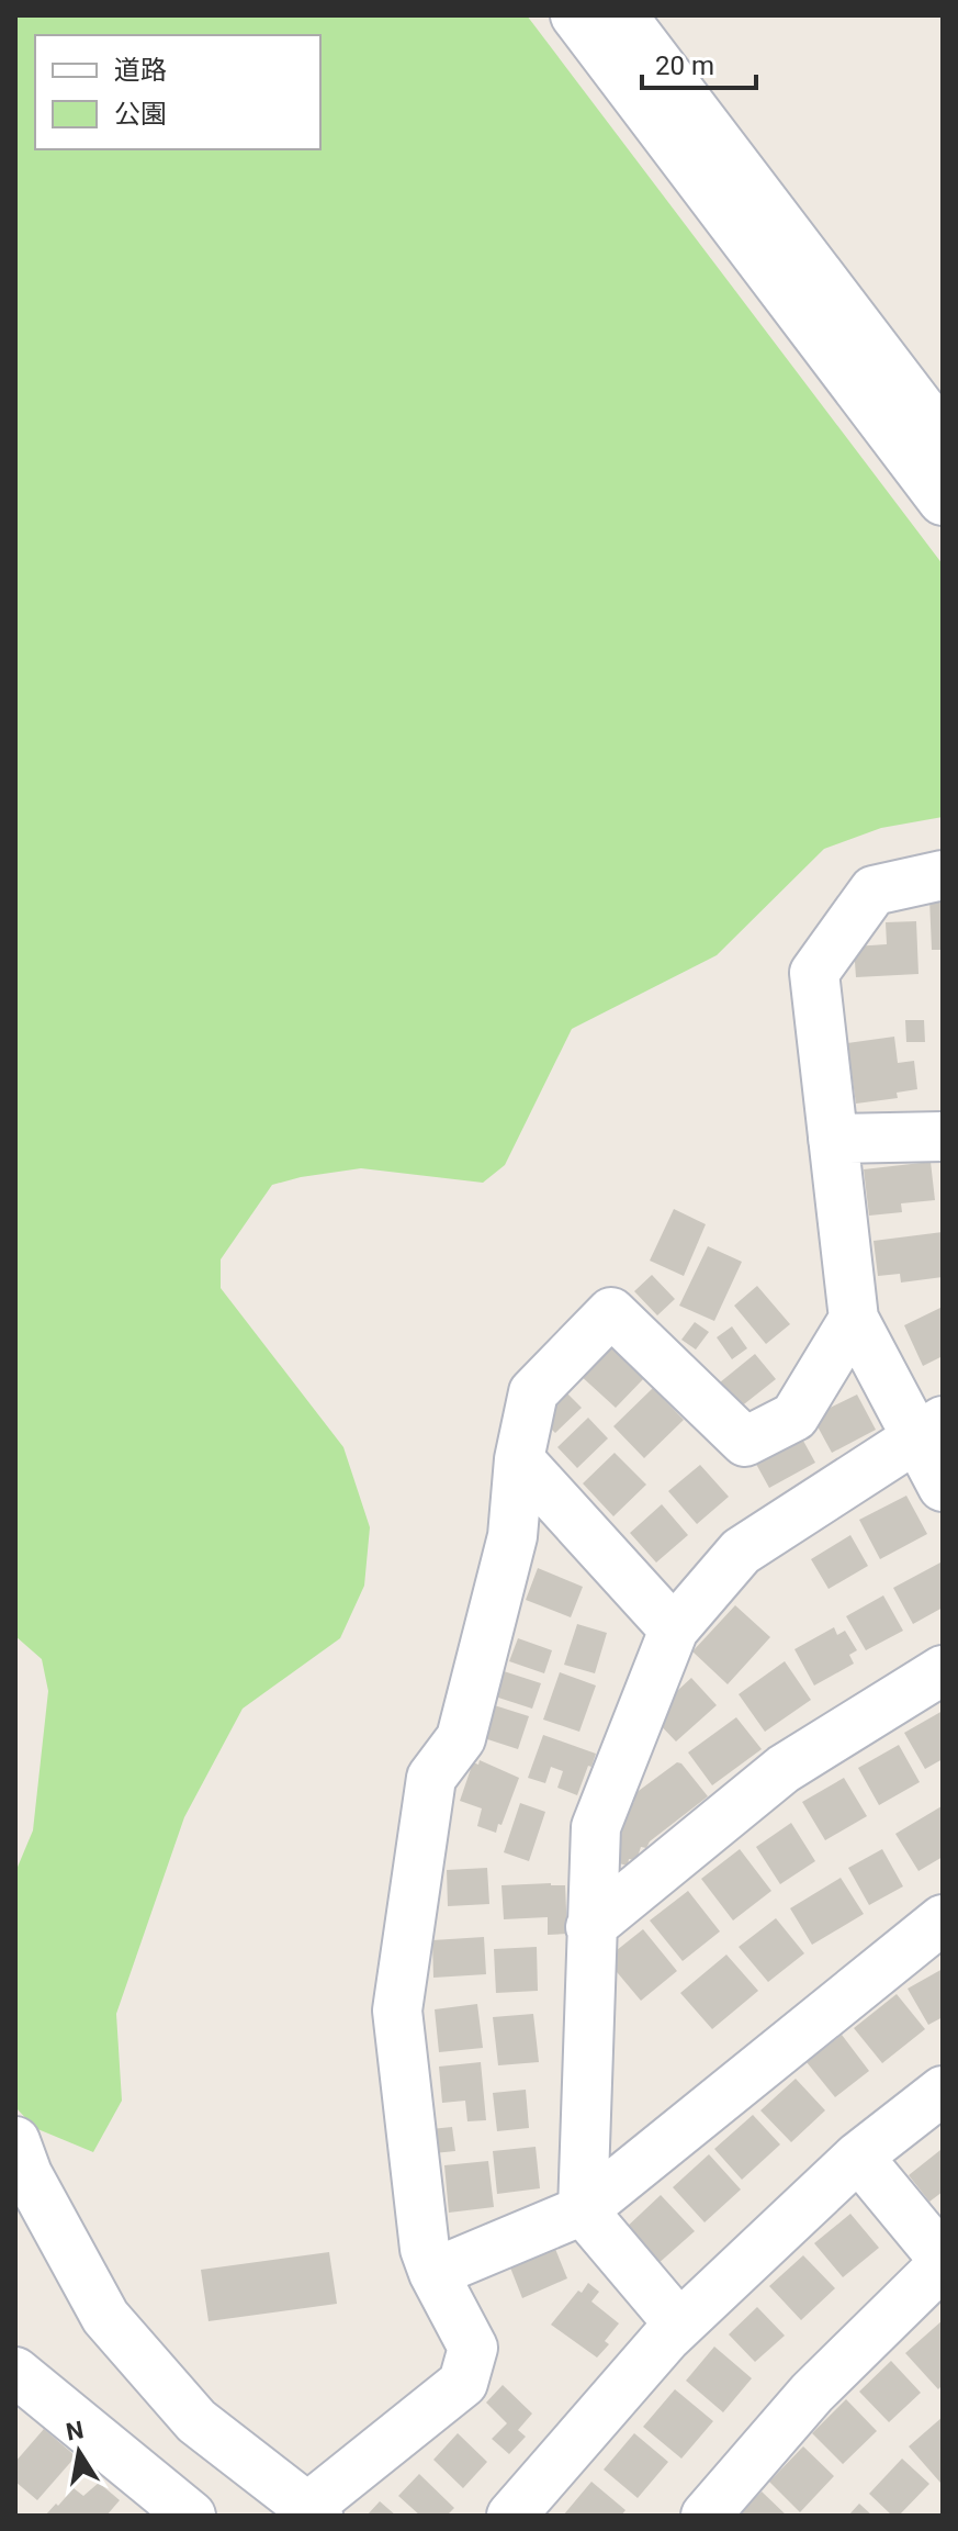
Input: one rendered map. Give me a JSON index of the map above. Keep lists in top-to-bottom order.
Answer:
{
  "legend": ["道路", "公園"],
  "scale_bar": "20 m",
  "north": "top"
}
